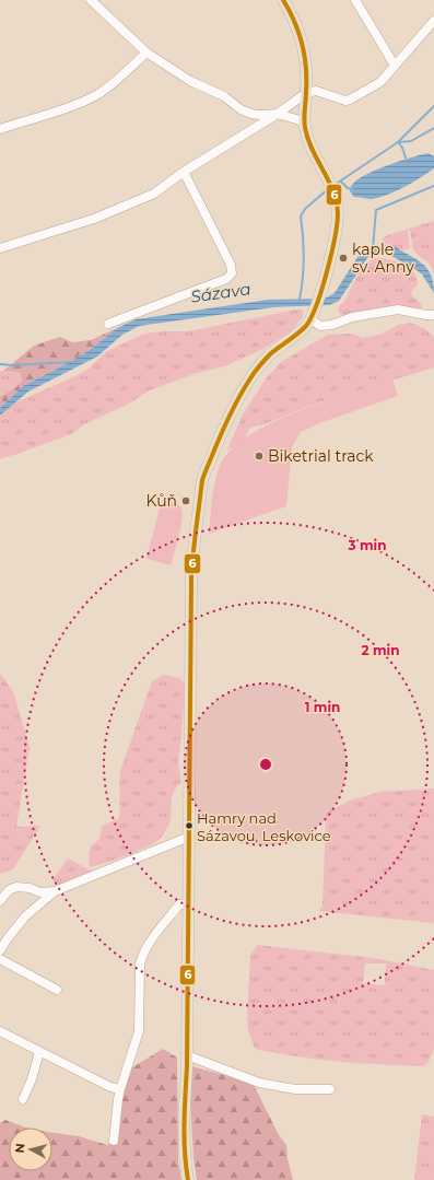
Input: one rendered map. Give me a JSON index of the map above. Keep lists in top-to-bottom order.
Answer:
{
  "water": ["Sázava"],
  "places": [
    "kaple sv. Anny",
    "Biketrial track",
    "Kůň",
    "Hamry nad Sázavou, Leskovice"
  ],
  "lines": ["transit line 6"],
  "north": "left",
  "rings": ["3 min", "2 min", "1 min"]
}
